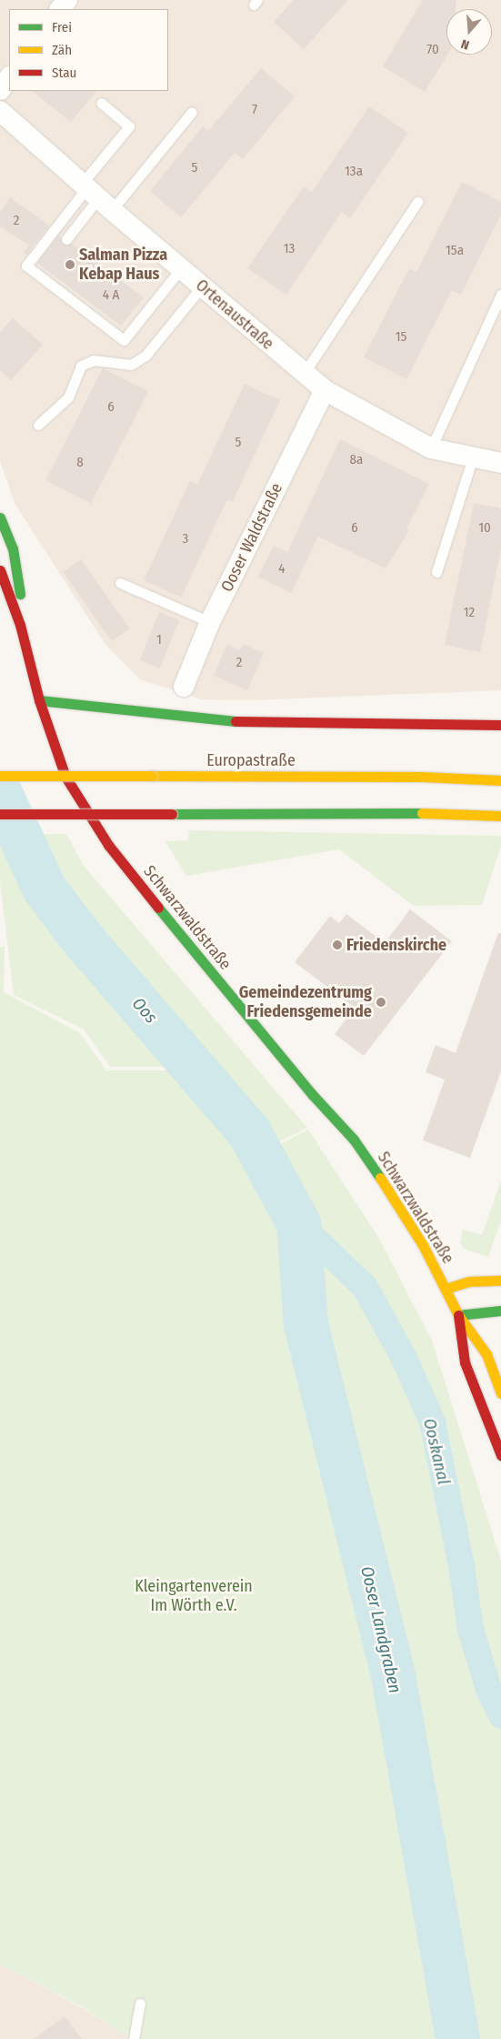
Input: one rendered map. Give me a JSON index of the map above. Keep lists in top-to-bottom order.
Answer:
{
  "streets": {
    "main road": ["Europastraße", "Schwarzwaldstraße"],
    "street": ["Ortenaustraße", "Ooser Waldstraße"]
  },
  "crossings": [
    ["Ortenaustraße", "Ooser Waldstraße"]
  ],
  "water": ["Oos", "Ooskanal", "Ooser Landgraben"],
  "parks": ["Kleingartenverein Im Wörth e.V."],
  "places": ["Salman Pizza Kebap Haus", "Friedenskirche", "Gemeindezentrumg Friedensgemeinde"],
  "house_numbers": [
    "70",
    "7",
    "5",
    "13a",
    "2",
    "13",
    "15a",
    "4 A",
    "15",
    "6",
    "5",
    "8a",
    "8",
    "6",
    "10",
    "3",
    "4",
    "12",
    "1",
    "2"
  ],
  "legend": ["Frei", "Zäh", "Stau"],
  "north": "bottom"
}
